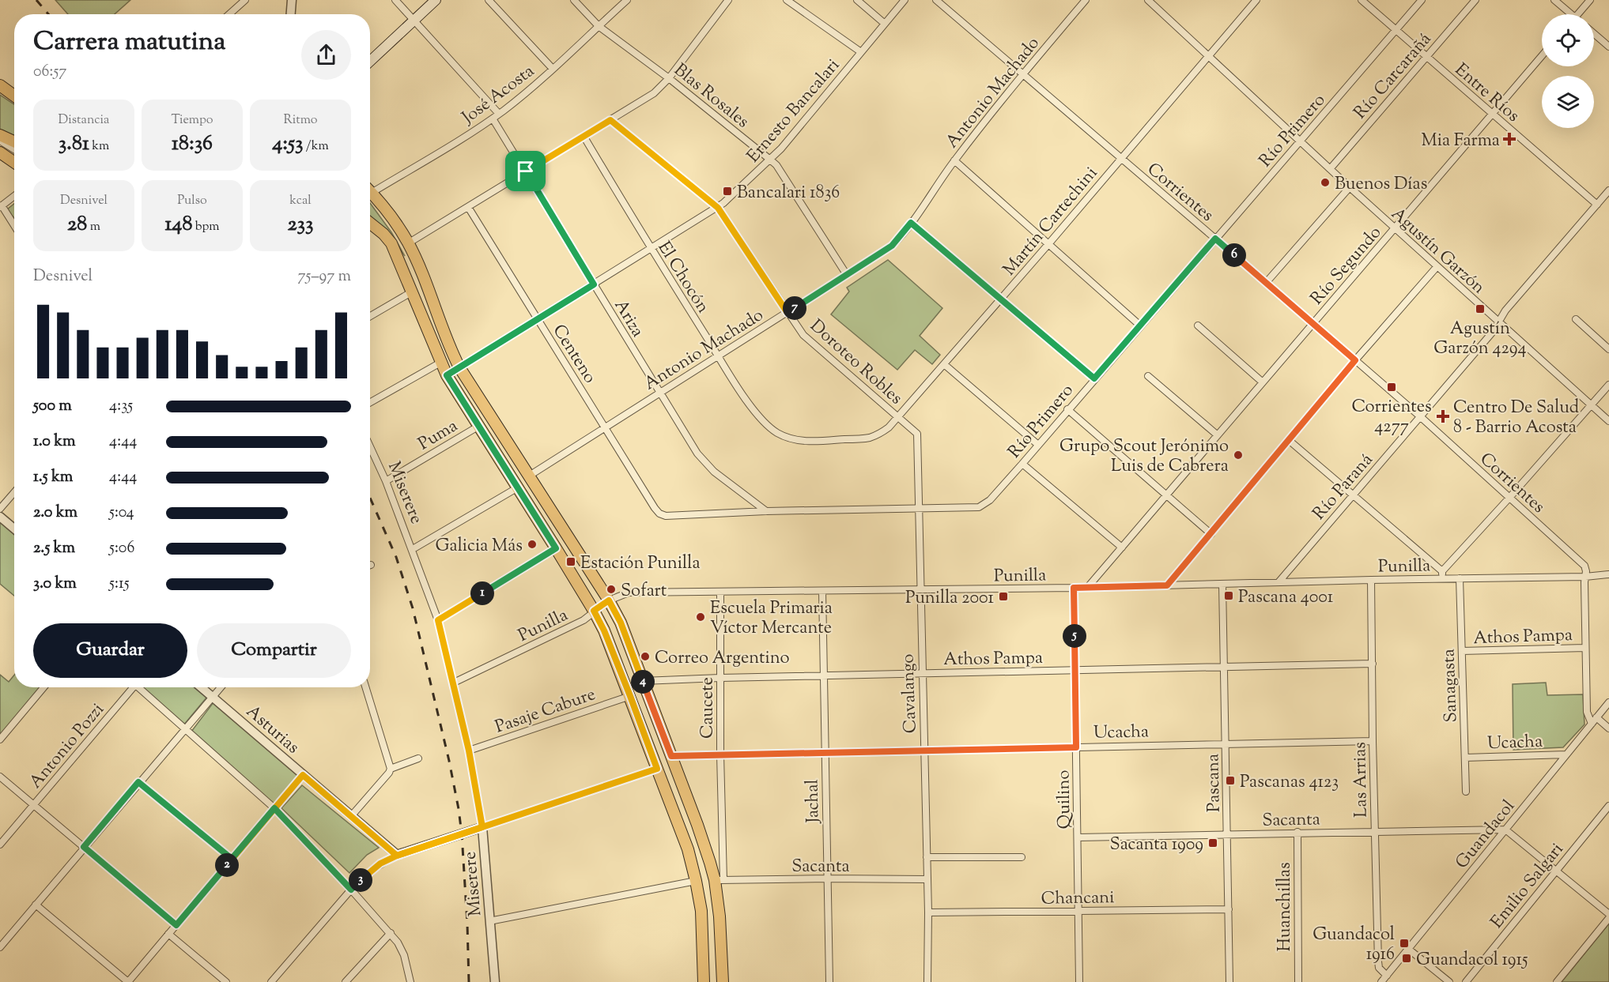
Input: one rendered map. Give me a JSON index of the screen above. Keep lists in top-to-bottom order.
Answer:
{
  "streets": {
    "street": [
      "Río Carcarañá",
      "Antonio Machado",
      "Entre Ríos",
      "José Acosta",
      "Blas Rosales",
      "Ernesto Bancalari",
      "Río Primero",
      "Corrientes",
      "Martín Cartechini",
      "Agustín Garzón",
      "Río Segundo",
      "El Chocón",
      "Ariza",
      "Centeno",
      "Doroteo Robles",
      "Puma",
      "Río Paraná",
      "Miserere",
      "Punilla",
      "Athos Pampa",
      "Sanagasta",
      "Cavalango",
      "Caucete",
      "Pasaje Cabure",
      "Asturias",
      "Ucacha",
      "Antonio Pozzi",
      "Las Arrias",
      "Pascana",
      "Quilino",
      "Jachal",
      "Sacanta",
      "Guandacol",
      "Emilio Salgari",
      "Chancani",
      "Huanchillas"
    ]
  },
  "crossings": [
    ["Río Carcarañá", "Entre Ríos"],
    ["Río Carcarañá", "Agustín Garzón"],
    ["Antonio Machado", "Blas Rosales"],
    ["Antonio Machado", "Corrientes"],
    ["Antonio Machado", "El Chocón"],
    ["Antonio Machado", "Ariza"],
    ["Antonio Machado", "Centeno"],
    ["Antonio Machado", "Doroteo Robles"],
    ["Entre Ríos", "Río Primero"],
    ["Entre Ríos", "Río Segundo"],
    ["Entre Ríos", "Río Paraná"],
    ["José Acosta", "Blas Rosales"],
    ["José Acosta", "Ariza"],
    ["Blas Rosales", "Ernesto Bancalari"],
    ["Ernesto Bancalari", "El Chocón"],
    ["Ernesto Bancalari", "Ariza"],
    ["Ernesto Bancalari", "Centeno"],
    ["Ernesto Bancalari", "Doroteo Robles"],
    ["Río Primero", "Corrientes"],
    ["Río Primero", "Agustín Garzón"],
    ["Río Primero", "Ariza"],
    ["Río Primero", "Centeno"],
    ["Río Primero", "Cavalango"],
    ["Corrientes", "Martín Cartechini"],
    ["Corrientes", "Río Segundo"],
    ["Corrientes", "Río Paraná"],
    ["Corrientes", "Punilla"],
    ["Corrientes", "Athos Pampa"],
    ["Corrientes", "Guandacol"],
    ["Martín Cartechini", "Agustín Garzón"],
    ["Martín Cartechini", "El Chocón"],
    ["Martín Cartechini", "Doroteo Robles"],
    ["Agustín Garzón", "Río Segundo"],
    ["Agustín Garzón", "Río Paraná"],
    ["Río Segundo", "Punilla"],
    ["Doroteo Robles", "Cavalango"],
    ["Puma", "Miserere"],
    ["Río Paraná", "Punilla"],
    ["Miserere", "Punilla"],
    ["Miserere", "Pasaje Cabure"],
    ["Punilla", "Sanagasta"],
    ["Punilla", "Cavalango"],
    ["Punilla", "Caucete"],
    ["Punilla", "Las Arrias"],
    ["Punilla", "Pascana"],
    ["Punilla", "Quilino"],
    ["Punilla", "Jachal"],
    ["Athos Pampa", "Sanagasta"],
    ["Athos Pampa", "Cavalango"],
    ["Athos Pampa", "Caucete"],
    ["Athos Pampa", "Las Arrias"],
    ["Athos Pampa", "Pascana"],
    ["Athos Pampa", "Quilino"],
    ["Athos Pampa", "Jachal"],
    ["Sanagasta", "Ucacha"],
    ["Cavalango", "Ucacha"],
    ["Cavalango", "Sacanta"],
    ["Cavalango", "Chancani"],
    ["Caucete", "Ucacha"],
    ["Caucete", "Sacanta"],
    ["Ucacha", "Las Arrias"],
    ["Ucacha", "Pascana"],
    ["Ucacha", "Quilino"],
    ["Ucacha", "Jachal"],
    ["Ucacha", "Guandacol"],
    ["Las Arrias", "Sacanta"],
    ["Las Arrias", "Guandacol"],
    ["Pascana", "Sacanta"],
    ["Pascana", "Chancani"],
    ["Quilino", "Sacanta"],
    ["Quilino", "Chancani"],
    ["Jachal", "Sacanta"],
    ["Sacanta", "Guandacol"],
    ["Sacanta", "Huanchillas"]
  ],
  "places": {
    "health": ["Mia Farma", "Centro De Salud 8 - Barrio Acosta"],
    "other": [
      "Buenos Días",
      "Grupo Scout Jerónimo Luis de Cabrera",
      "Galicia Más",
      "Sofart",
      "Escuela Primaria Víctor Mercante",
      "Correo Argentino"
    ],
    "transit": [
      "Bancalari 1836",
      "Agustín Garzón 4294",
      "Corrientes 4277",
      "Estación Punilla",
      "Pascana 4001",
      "Punilla 2001",
      "Pascanas 4123",
      "Sacanta 1909",
      "Guandacol 1916",
      "Guandacol 1915"
    ]
  },
  "page": {
    "heading": ["Carrera matutina", "06:57"],
    "stats": [
      ["Distancia", "3.81 km"],
      ["Tiempo", "18:36"],
      ["Ritmo", "4:53 /km"],
      ["Desnivel", "28 m"],
      ["Pulso", "148 bpm"],
      ["kcal", "233"]
    ],
    "pins": [
      "6",
      "7",
      "1",
      "5",
      "4",
      "2",
      "3"
    ],
    "chart": ["Desnivel", "75–97 m"],
    "list": [
      {
        "name": "500 m",
        "note": "4:35"
      },
      {
        "name": "1.0 km",
        "note": "4:44"
      },
      {
        "name": "1.5 km",
        "note": "4:44"
      },
      {
        "name": "2.0 km",
        "note": "5:04"
      },
      {
        "name": "2.5 km",
        "note": "5:06"
      },
      {
        "name": "3.0 km",
        "note": "5:15"
      }
    ],
    "buttons": ["Guardar", "Compartir"]
  }
}
